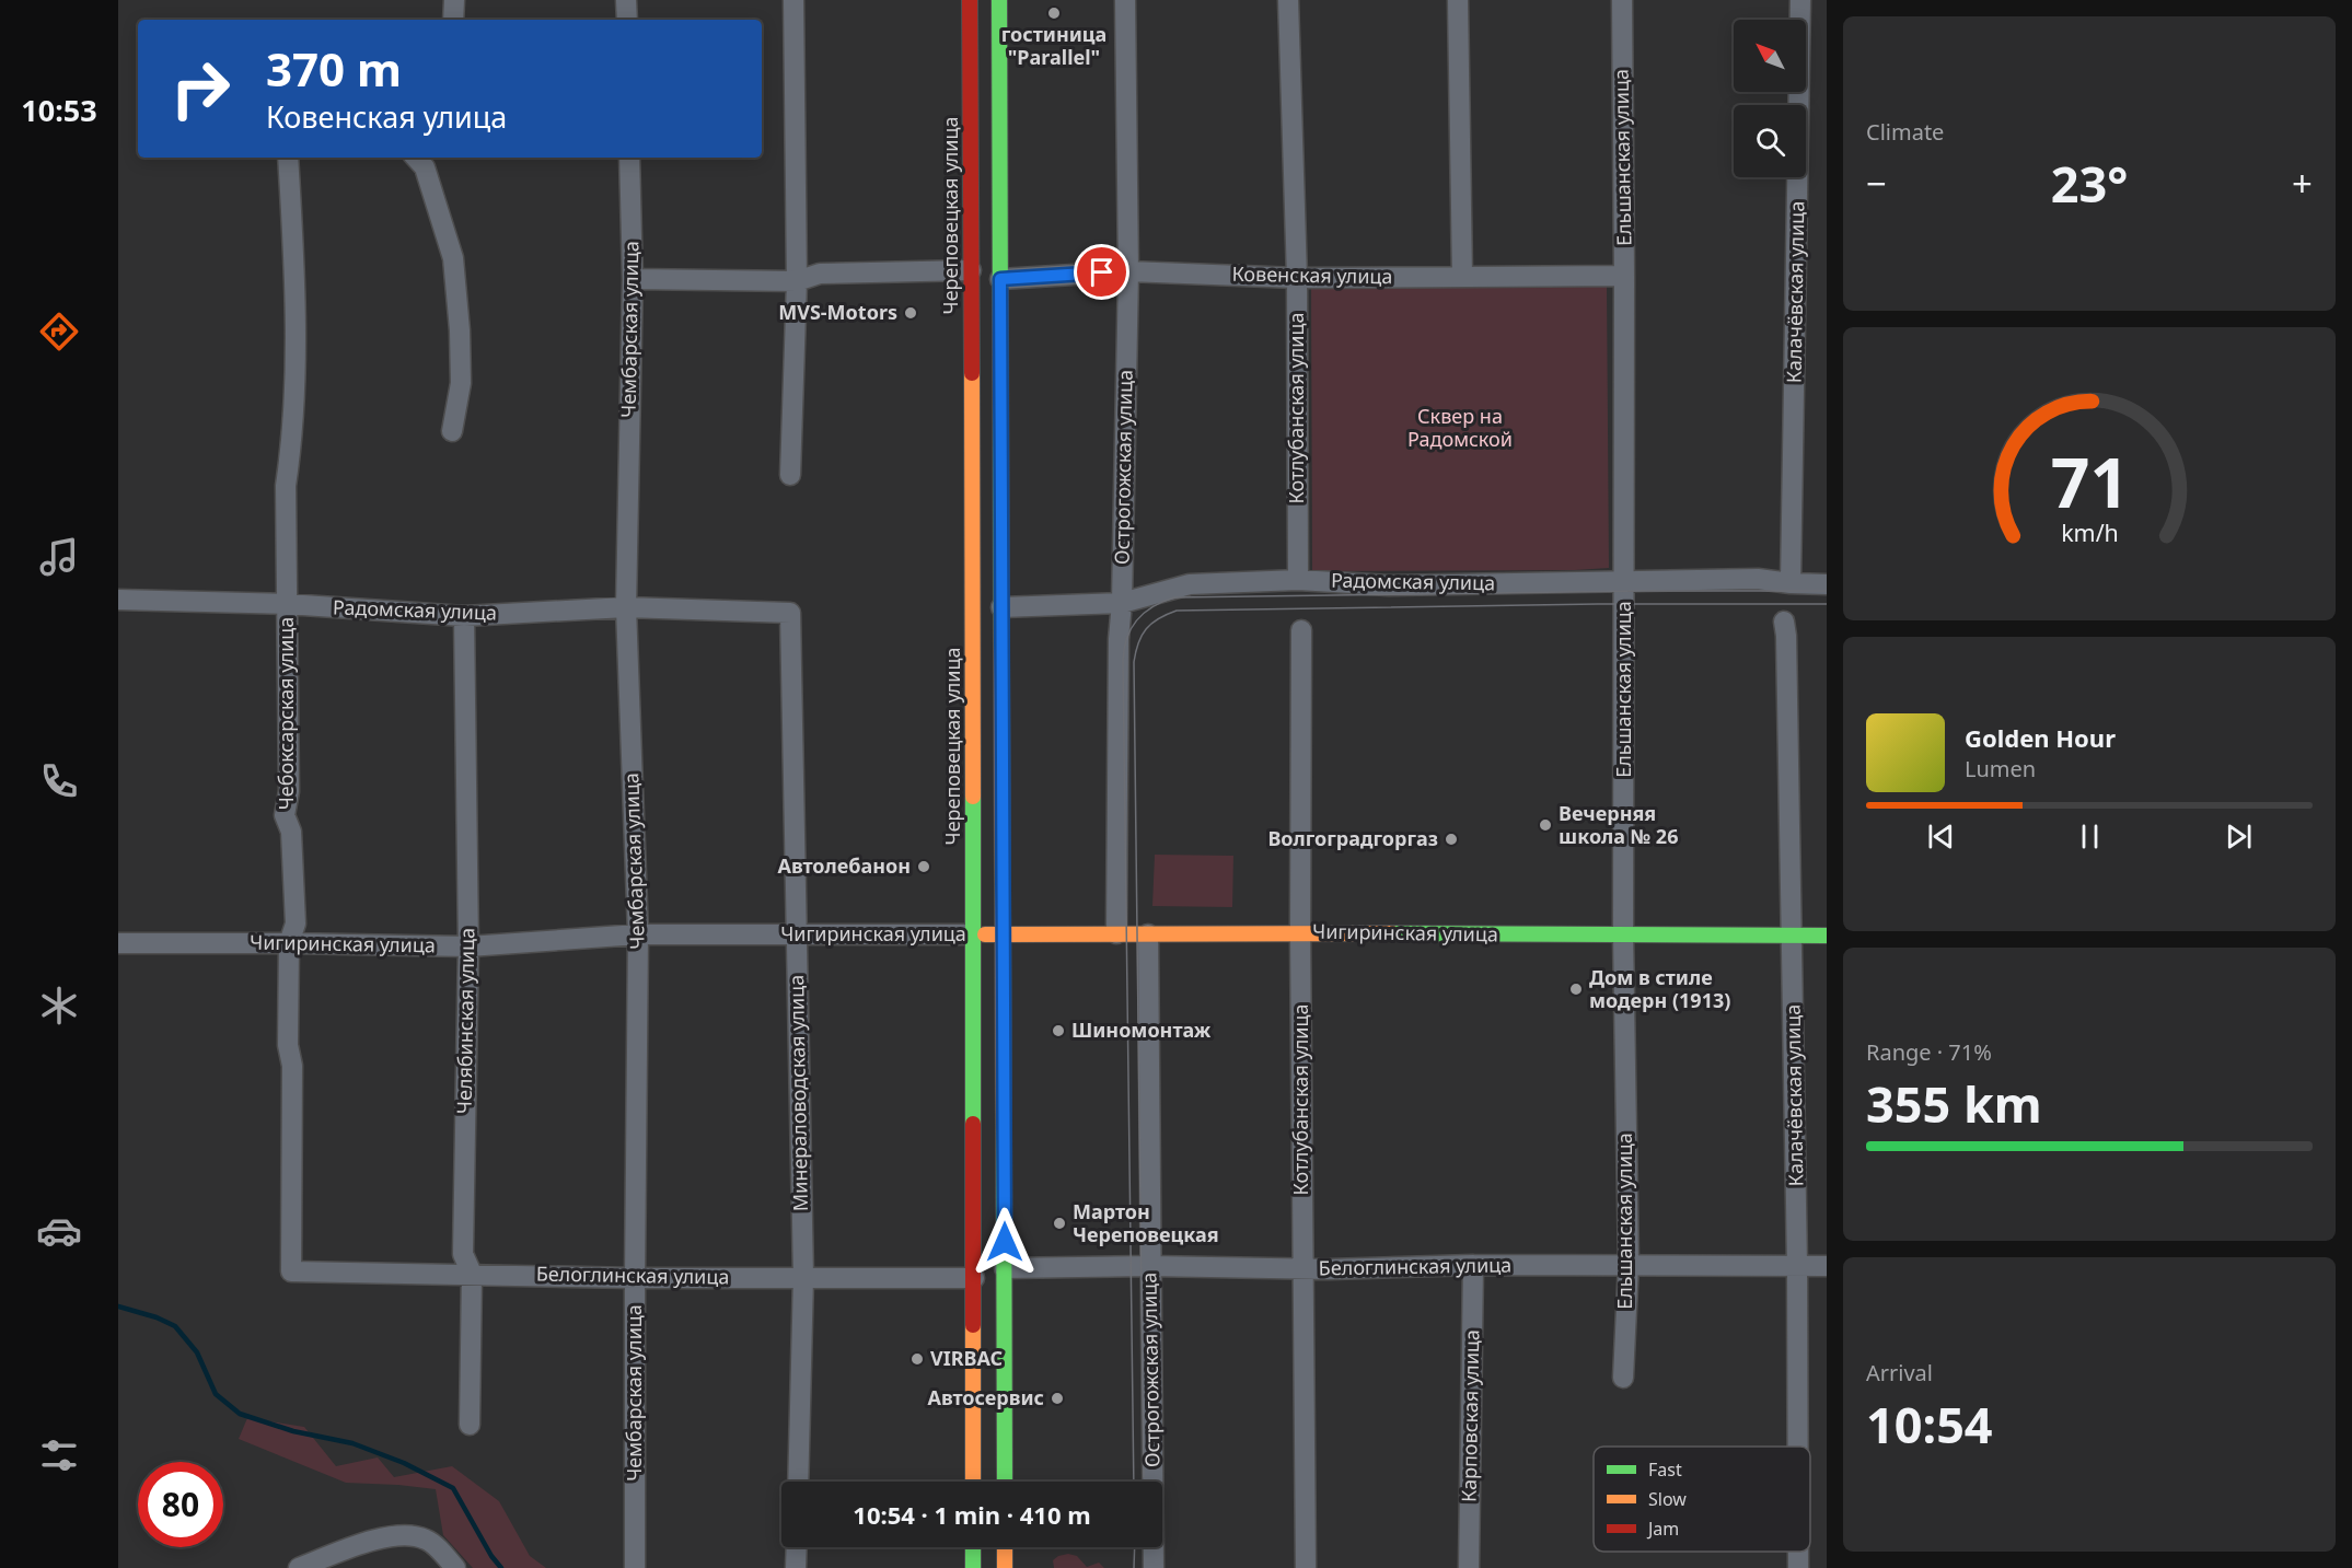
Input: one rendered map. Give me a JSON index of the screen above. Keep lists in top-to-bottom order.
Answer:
{
  "streets": {
    "main road": ["Череповецкая улица", "Чигиринская улица"],
    "street": [
      "Ельшанская улица",
      "Ковенская улица",
      "Калачёвская улица",
      "Чембарская улица",
      "Котлубанская улица",
      "Острогожская улица",
      "Радомская улица",
      "Чебоксарская улица",
      "Челябинская улица",
      "Минераловодская улица",
      "Белоглинская улица",
      "Карповская улица"
    ]
  },
  "crossings": [
    ["Ельшанская улица", "Ковенская улица"],
    ["Ельшанская улица", "Радомская улица"],
    ["Ельшанская улица", "Чигиринская улица"],
    ["Ельшанская улица", "Белоглинская улица"],
    ["Череповецкая улица", "Чигиринская улица"],
    ["Череповецкая улица", "Белоглинская улица"],
    ["Ковенская улица", "Котлубанская улица"],
    ["Ковенская улица", "Острогожская улица"],
    ["Калачёвская улица", "Радомская улица"],
    ["Калачёвская улица", "Чигиринская улица"],
    ["Калачёвская улица", "Белоглинская улица"],
    ["Чембарская улица", "Радомская улица"],
    ["Чембарская улица", "Чигиринская улица"],
    ["Чембарская улица", "Белоглинская улица"],
    ["Котлубанская улица", "Радомская улица"],
    ["Котлубанская улица", "Чигиринская улица"],
    ["Котлубанская улица", "Белоглинская улица"],
    ["Острогожская улица", "Радомская улица"],
    ["Острогожская улица", "Чигиринская улица"],
    ["Острогожская улица", "Белоглинская улица"],
    ["Радомская улица", "Чебоксарская улица"],
    ["Радомская улица", "Челябинская улица"],
    ["Радомская улица", "Минераловодская улица"],
    ["Чебоксарская улица", "Чигиринская улица"],
    ["Чебоксарская улица", "Белоглинская улица"],
    ["Чигиринская улица", "Челябинская улица"],
    ["Чигиринская улица", "Минераловодская улица"],
    ["Челябинская улица", "Белоглинская улица"],
    ["Минераловодская улица", "Белоглинская улица"],
    ["Белоглинская улица", "Карповская улица"]
  ],
  "parks": ["Сквер на Радомской"],
  "places": [
    "гостиница \"Parallel\"",
    "MVS-Motors",
    "Вечерняя школа № 26",
    "Волгоградгоргаз",
    "Автолебанон",
    "Дом в стиле модерн (1913)",
    "Шиномонтаж",
    "Мартон Череповецкая",
    "VIRBAC",
    "Автосервис"
  ],
  "legend": ["Fast", "Slow", "Jam"],
  "north": "top left",
  "page": {
    "tabs": "10:53",
    "tile": [
      "Climate",
      ["Range · 71%", "355 km"],
      ["Arrival", "10:54"]
    ],
    "turn": ["370 m", "Ковенская улица"],
    "heat": ["−", "23°", "+"],
    "song": ["Golden Hour", "Lumen"],
    "limit": "80",
    "trip": "10:54 · 1 min · 410 m",
    "gauge": ["71", "km/h"]
  }
}
